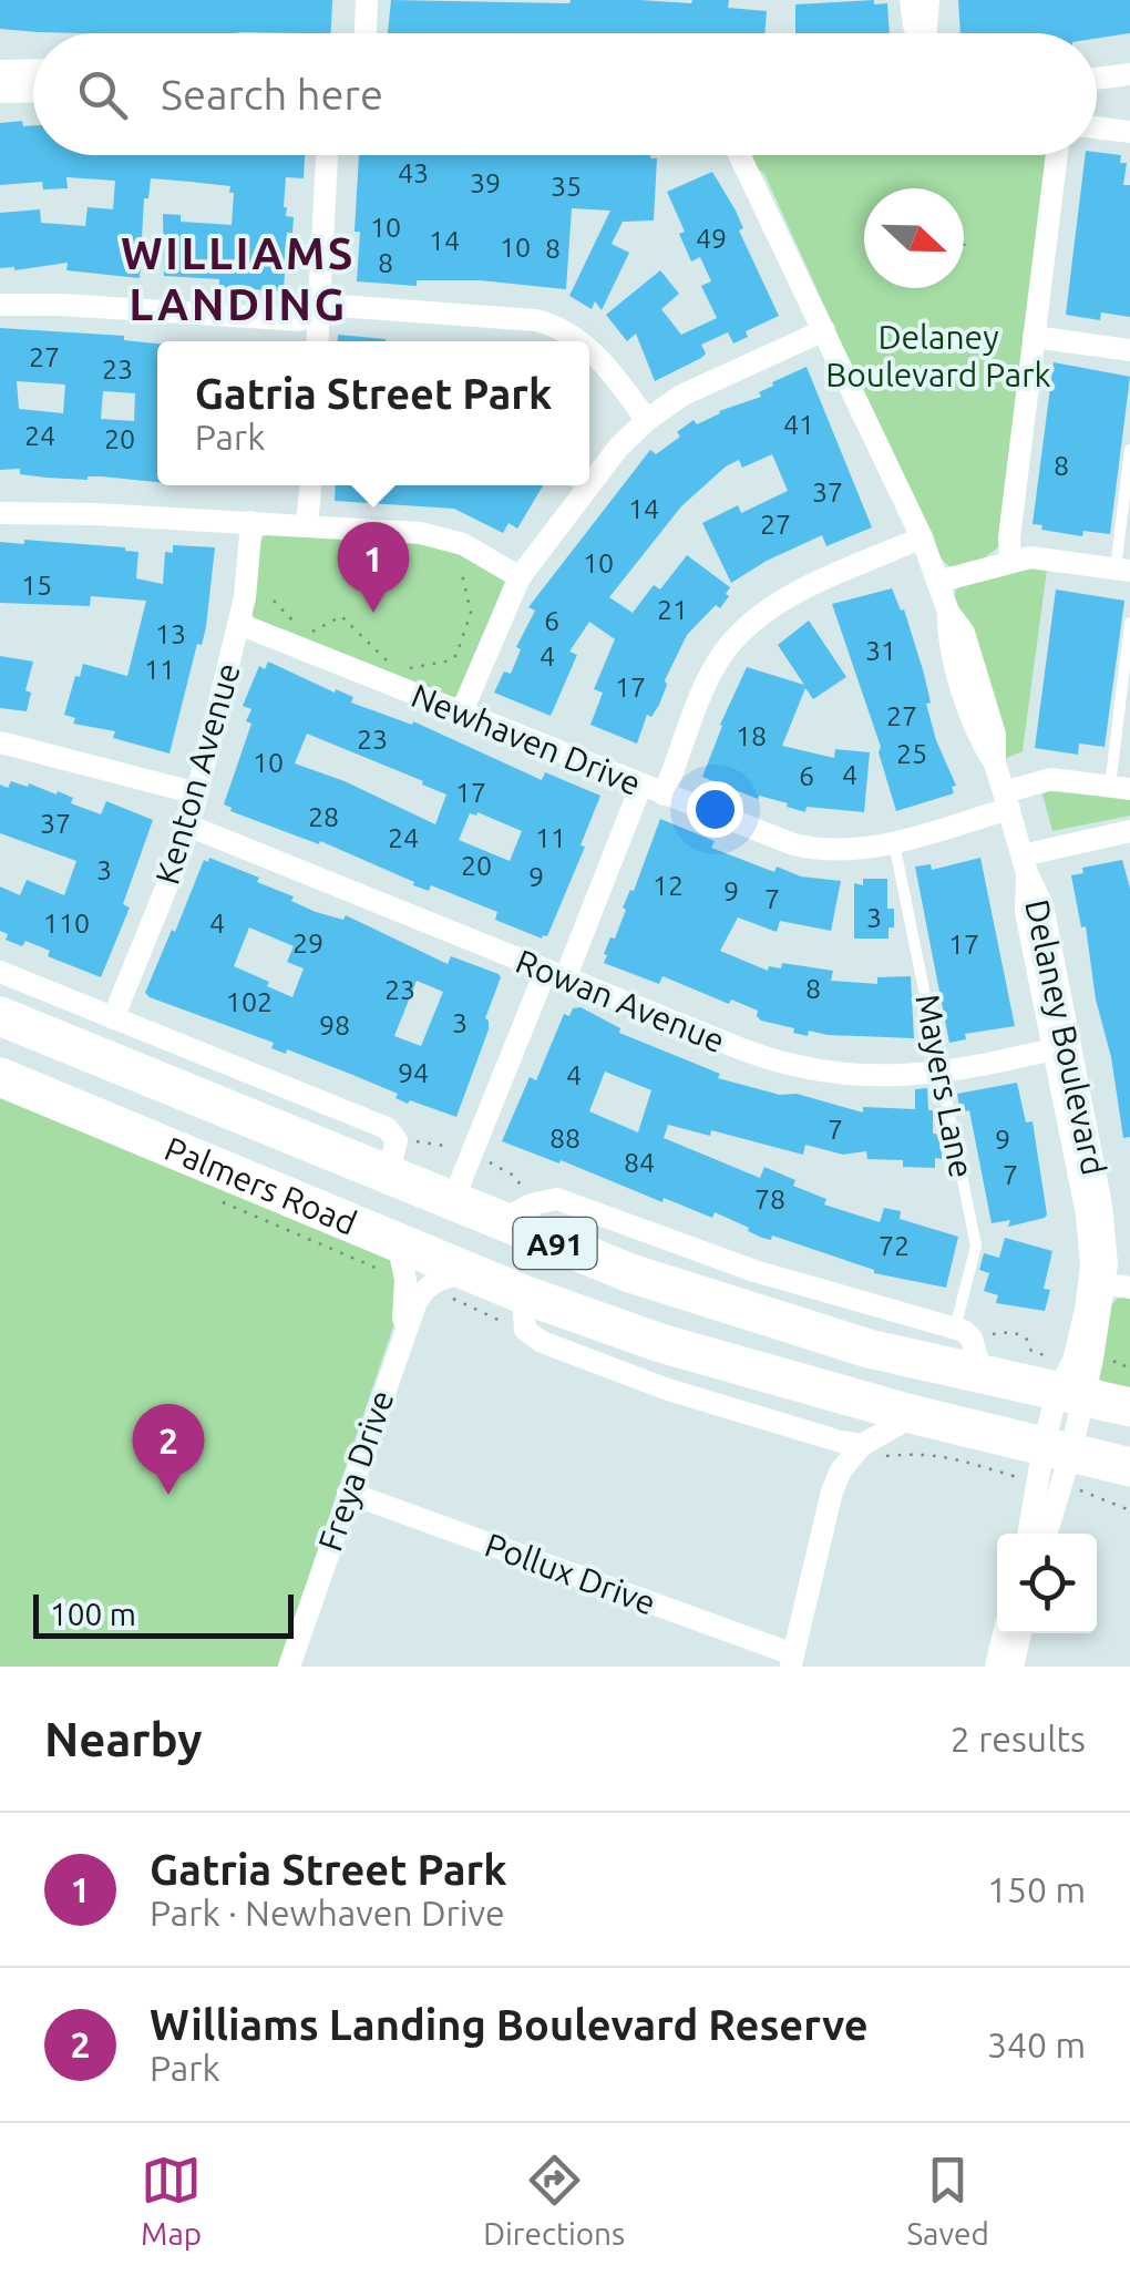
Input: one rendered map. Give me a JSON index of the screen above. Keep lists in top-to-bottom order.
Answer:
{
  "streets": {
    "highway": ["Palmers Road", "A91"],
    "street": [
      "Newhaven Drive",
      "Kenton Avenue",
      "Rowan Avenue",
      "Delaney Boulevard",
      "Freya Drive",
      "Pollux Drive"
    ],
    "lane": ["Mayers Lane"]
  },
  "crossings": [
    ["Newhaven Drive", "Kenton Avenue"],
    ["Newhaven Drive", "Delaney Boulevard"],
    ["Newhaven Drive", "Mayers Lane"],
    ["Kenton Avenue", "Rowan Avenue"],
    ["Kenton Avenue", "Palmers Road"],
    ["Rowan Avenue", "Delaney Boulevard"],
    ["Rowan Avenue", "Mayers Lane"],
    ["Delaney Boulevard", "Palmers Road"],
    ["Mayers Lane", "Palmers Road"],
    ["Palmers Road", "Freya Drive"],
    ["Freya Drive", "Pollux Drive"]
  ],
  "districts": ["WILLIAMS LANDING"],
  "parks": ["Delaney Boulevard Park"],
  "house_numbers": [
    "43",
    "39",
    "35",
    "10",
    "49",
    "14",
    "10",
    "8",
    "8",
    "27",
    "23",
    "41",
    "24",
    "20",
    "8",
    "37",
    "14",
    "27",
    "10",
    "15",
    "21",
    "6",
    "13",
    "31",
    "4",
    "11",
    "17",
    "27",
    "18",
    "23",
    "25",
    "10",
    "4",
    "6",
    "17",
    "28",
    "37",
    "24",
    "11",
    "20",
    "3",
    "9",
    "12",
    "9",
    "7",
    "3",
    "110",
    "4",
    "29",
    "17",
    "8",
    "23",
    "102",
    "3",
    "98",
    "94",
    "4",
    "7",
    "88",
    "9",
    "84",
    "7",
    "78",
    "72"
  ],
  "scale_bar": "100 m",
  "north": "right",
  "page": {
    "search": "Search here",
    "popup": ["Gatria Street Park", "Park"],
    "pins": ["1", "2"],
    "scale": "100 m",
    "heading": ["Nearby", "2 results"],
    "list": [
      {
        "mark": "1",
        "name": "Gatria Street Park",
        "note": "Park · Newhaven Drive",
        "value": "150 m"
      },
      {
        "mark": "2",
        "name": "Williams Landing Boulevard Reserve",
        "note": "Park",
        "value": "340 m"
      }
    ],
    "nav": ["Map", "Directions", "Saved"]
  }
}
